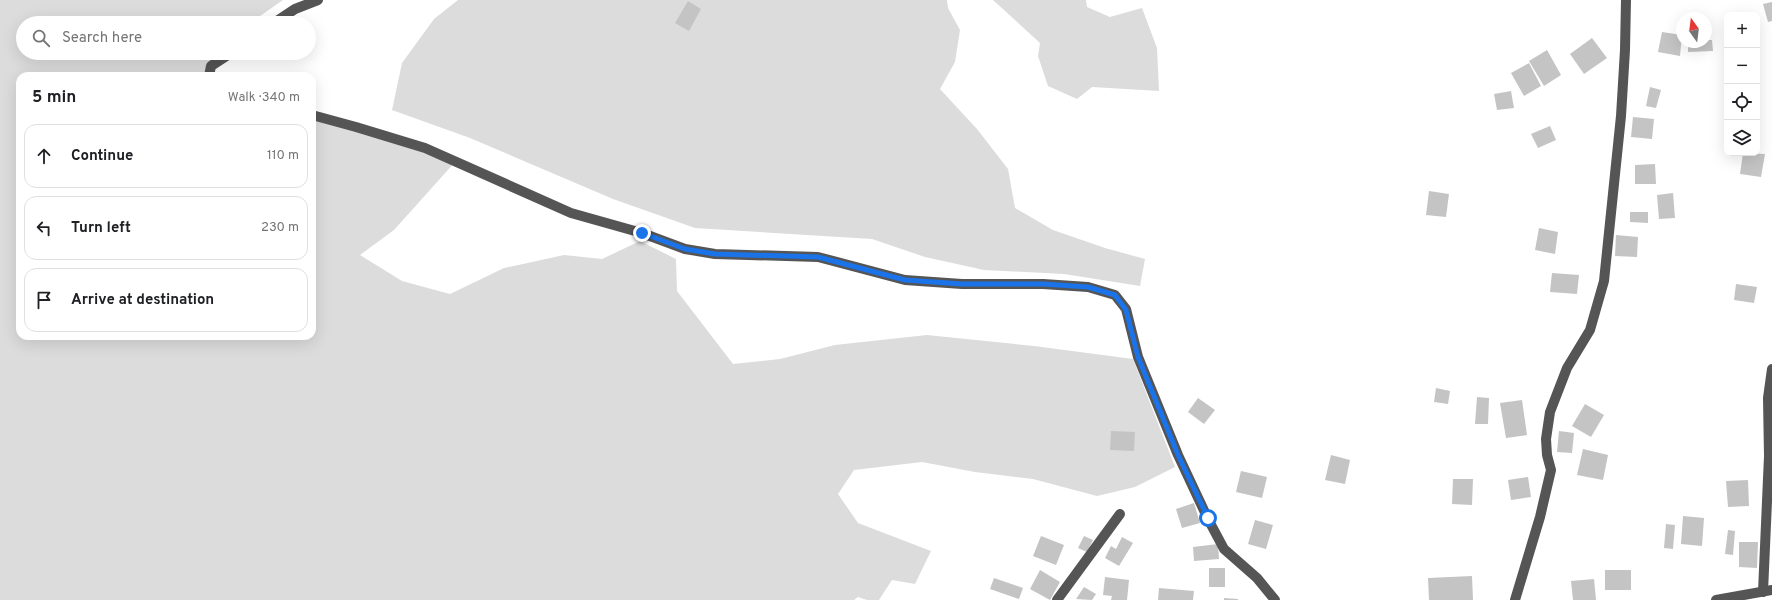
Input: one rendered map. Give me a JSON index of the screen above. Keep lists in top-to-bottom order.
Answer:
{
  "north": "top",
  "page": {
    "map_buttons": ["+", "−"],
    "search": "Search here",
    "heading": ["5 min", "Walk · 340 m"],
    "list": [
      ["Continue", "110 m"],
      ["Turn left", "230 m"],
      "Arrive at destination"
    ]
  }
}
